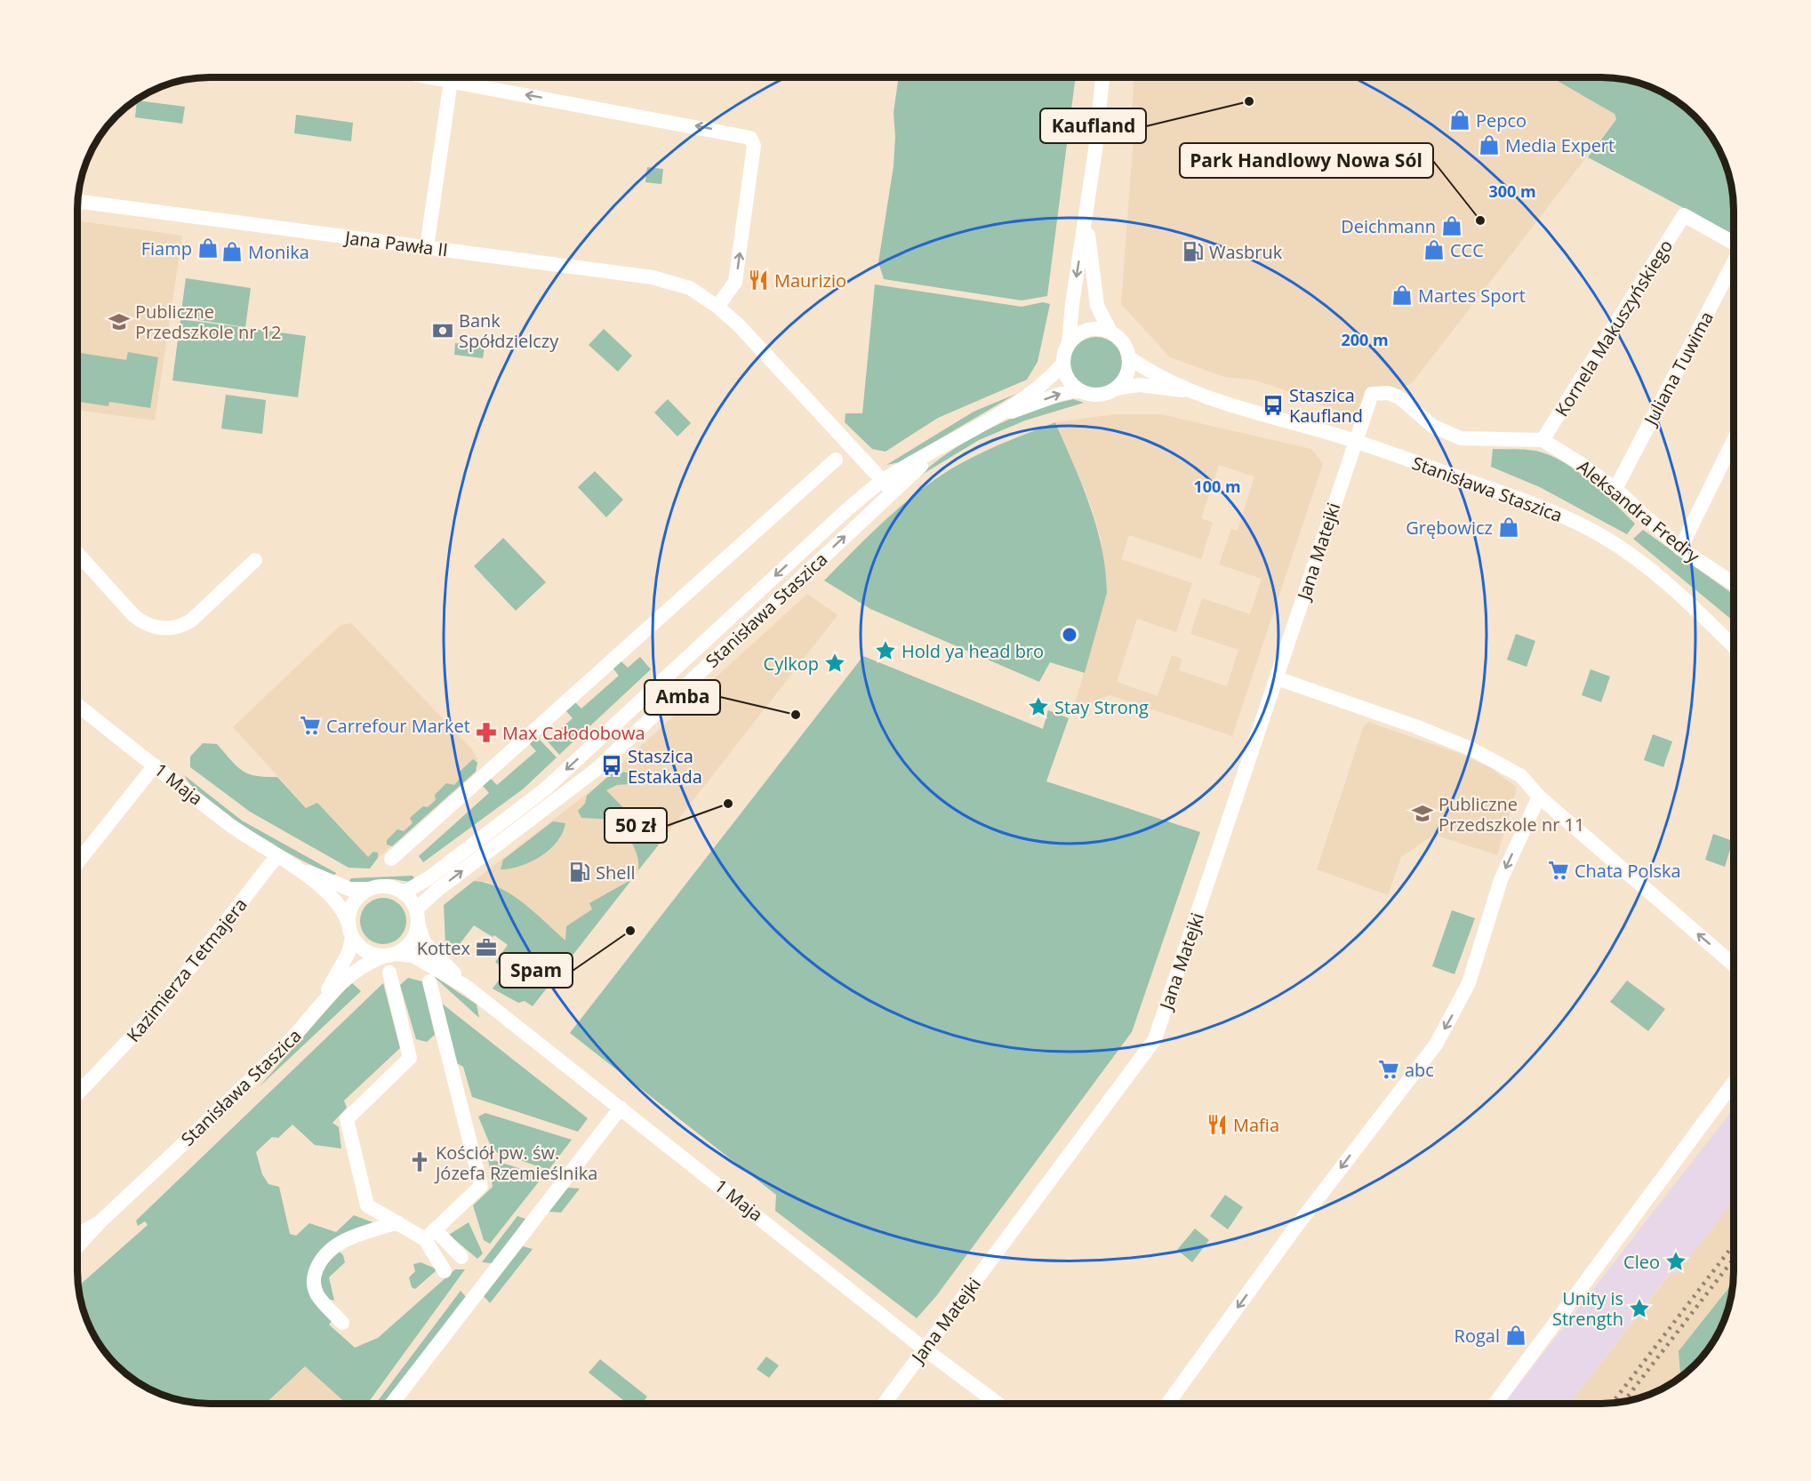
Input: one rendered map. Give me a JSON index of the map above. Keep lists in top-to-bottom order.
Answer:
{
  "streets": {
    "street": [
      "Jana Pawła II",
      "Kornela Makuszyńskiego",
      "Juliana Tuwima",
      "Stanisława Staszica",
      "Aleksandra Fredry",
      "Jana Matejki",
      "1 Maja",
      "Kazimierza Tetmajera"
    ]
  },
  "crossings": [
    ["Jana Pawła II", "Stanisława Staszica"],
    ["Kornela Makuszyńskiego", "Aleksandra Fredry"],
    ["Juliana Tuwima", "Aleksandra Fredry"],
    ["Stanisława Staszica", "Jana Matejki"],
    ["Stanisława Staszica", "1 Maja"],
    ["Jana Matejki", "1 Maja"],
    ["1 Maja", "Kazimierza Tetmajera"]
  ],
  "places": {
    "other": [
      "Kaufland",
      "Park Handlowy Nowa Sól",
      "Amba",
      "50 zł",
      "Spam"
    ],
    "shop": [
      "Pepco",
      "Media Expert",
      "Deichmann",
      "Fiamp",
      "CCC",
      "Monika",
      "Martes Sport",
      "Grębowicz",
      "Rogal"
    ],
    "fuel station": ["Wasbruk", "Shell"],
    "restaurant": ["Maurizio", "Mafia"],
    "school or university": ["Publiczne Przedszkole nr 12", "Publiczne Przedszkole nr 11"],
    "bank": ["Bank Spółdzielczy"],
    "bus stop": ["Staszica Kaufland", "Staszica Estakada"],
    "place": [
      "Hold ya head bro",
      "Cylkop",
      "Stay Strong",
      "Cleo",
      "Unity is Strength"
    ],
    "supermarket": ["Carrefour Market", "Chata Polska", "abc"],
    "pharmacy": ["Max Całodobowa"],
    "office": ["Kottex"],
    "church": ["Kościół pw. św. Józefa Rzemieślnika"]
  },
  "rings": ["300 m", "200 m", "100 m"]
}
